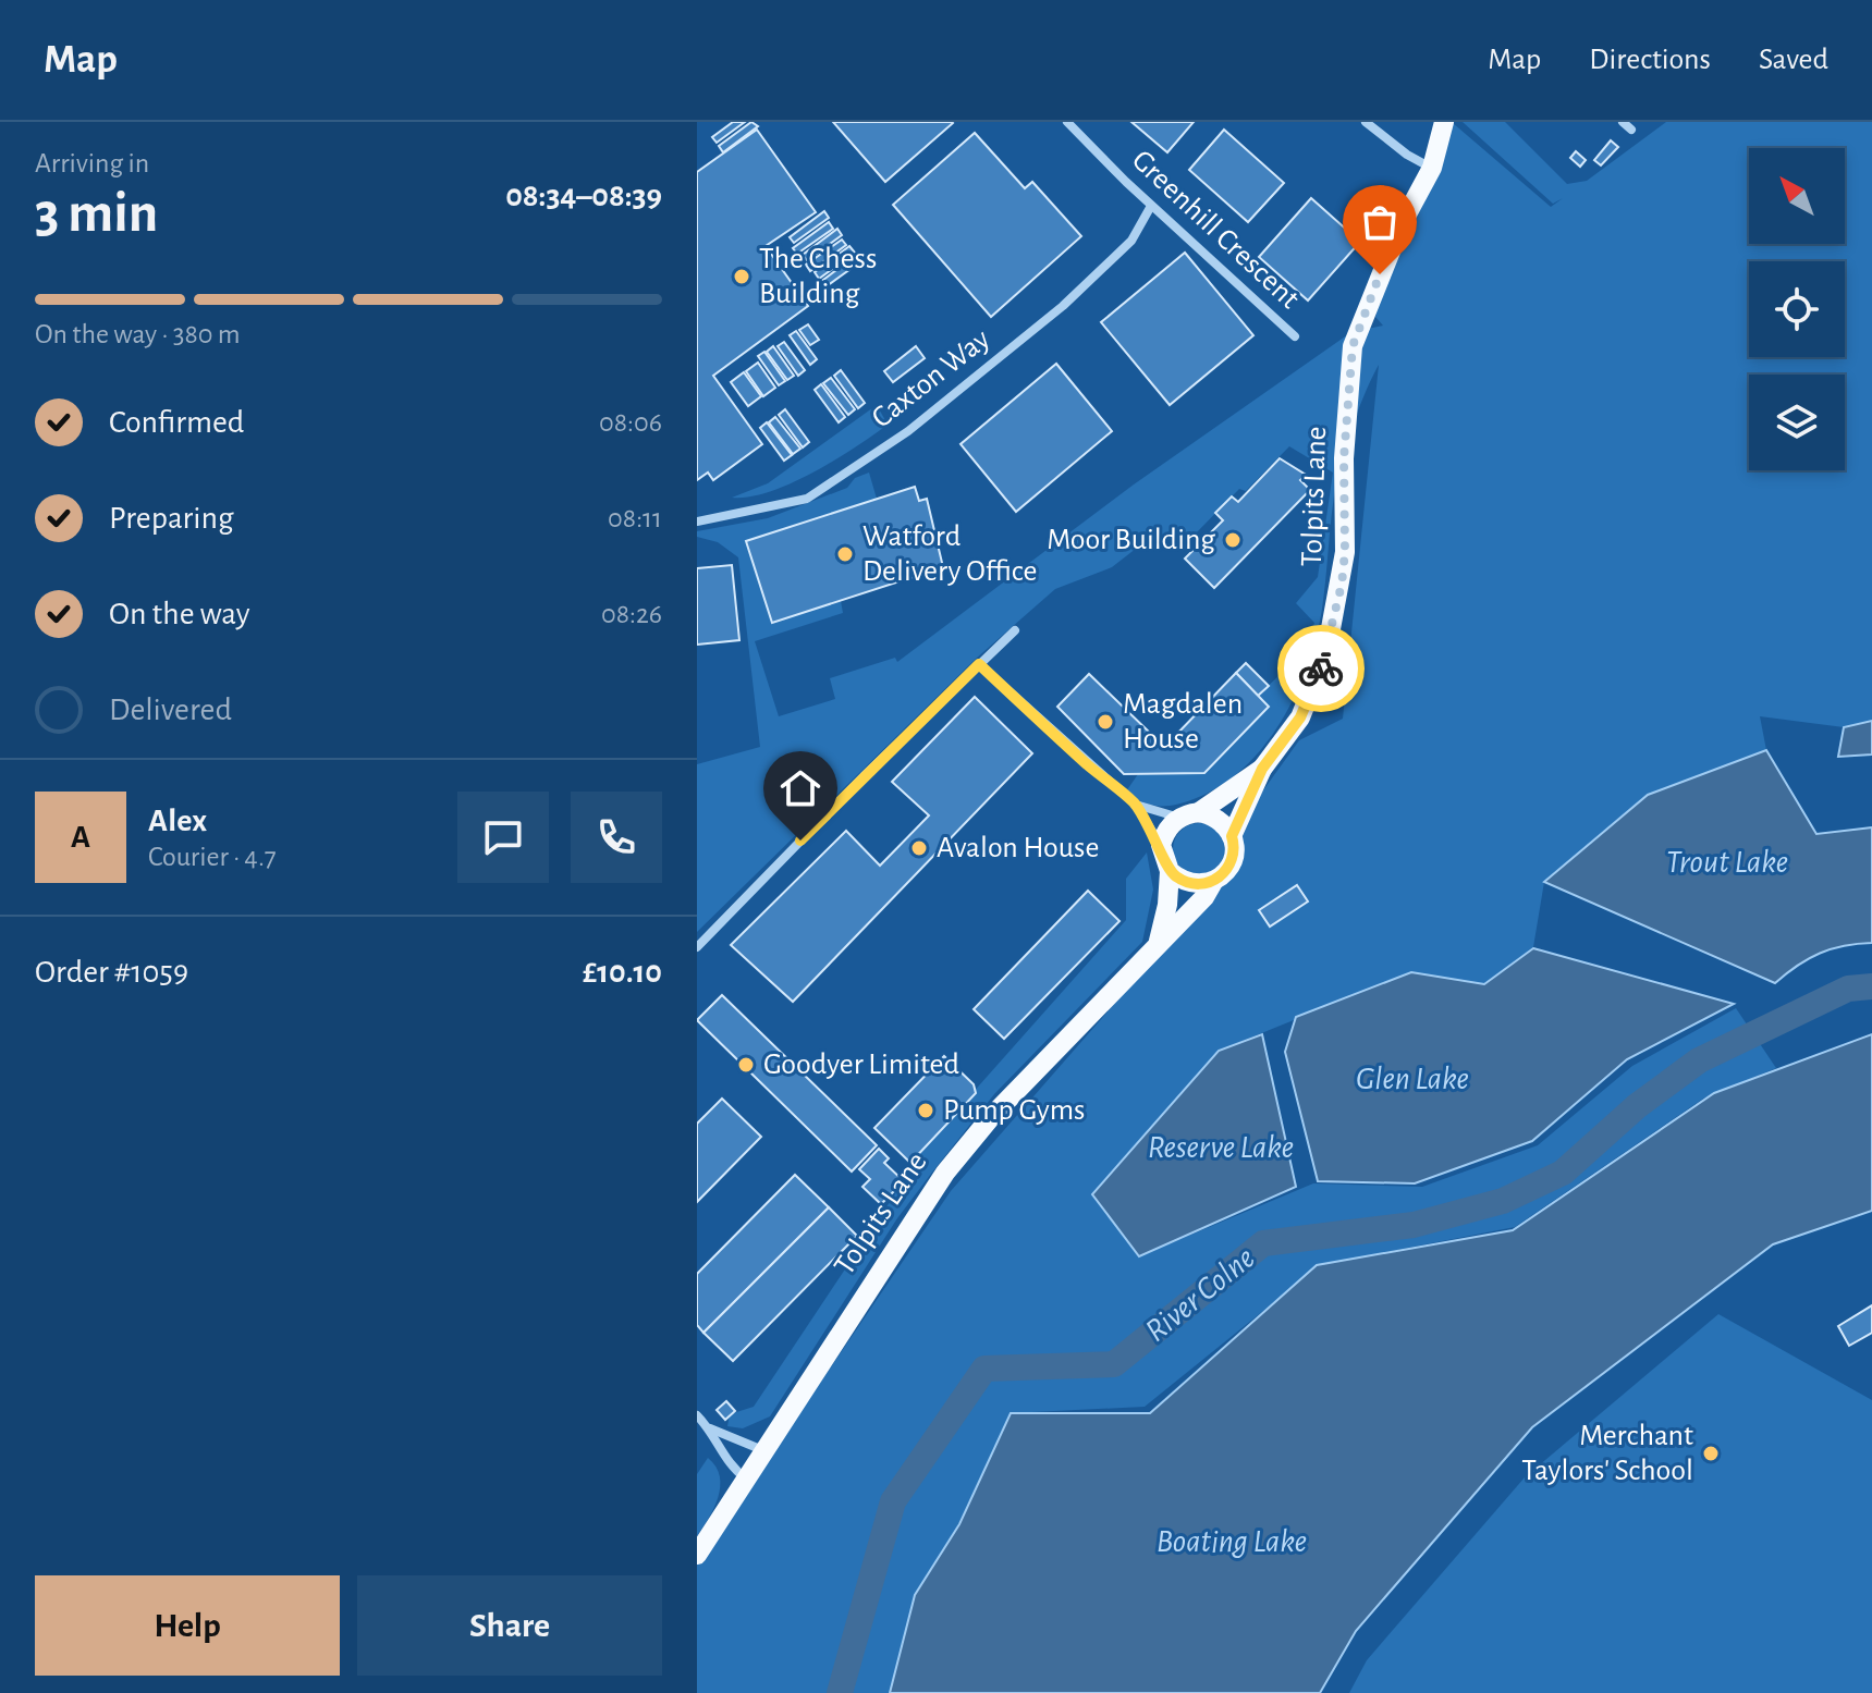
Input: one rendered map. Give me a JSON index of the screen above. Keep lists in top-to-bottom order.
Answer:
{
  "streets": {
    "main road": ["Tolpits Lane"],
    "street": ["Greenhill Crescent", "Caxton Way"]
  },
  "crossings": [
    ["Greenhill Crescent", "Caxton Way"]
  ],
  "water": [
    "Trout Lake",
    "Glen Lake",
    "Reserve Lake",
    "River Colne",
    "Boating Lake"
  ],
  "places": [
    "The Chess Building",
    "Moor Building",
    "Watford Delivery Office",
    "Magdalen House",
    "Avalon House",
    "Goodyer Limited",
    "Pump Gyms",
    "Merchant Taylors' School"
  ],
  "north": "top left",
  "page": {
    "header": "Map",
    "nav": ["Map", "Directions", "Saved"],
    "heading": ["3 min", "Arriving in", "08:34–08:39"],
    "panel": [
      "Alex",
      "Courier · 4.7",
      "Order #1059",
      "£10.10"
    ],
    "bar": "On the way · 380 m",
    "list": [
      ["Confirmed", "08:06"],
      ["Preparing", "08:11"],
      ["On the way", "08:26"],
      "Delivered"
    ],
    "round": "A",
    "buttons": ["Help", "Share"]
  }
}
